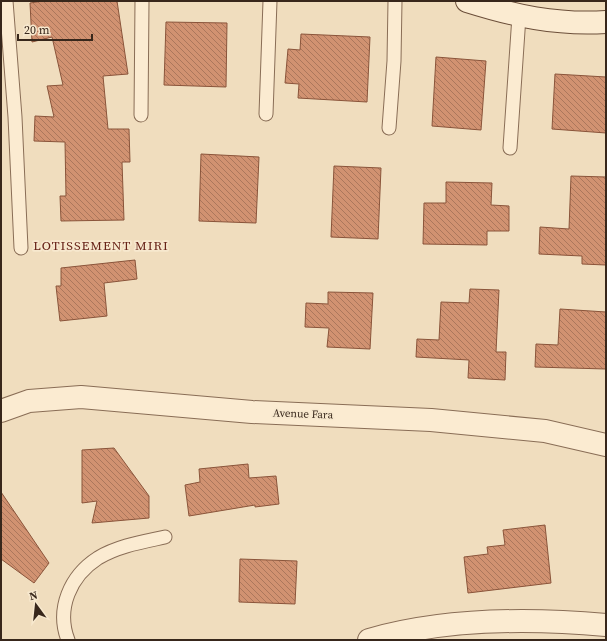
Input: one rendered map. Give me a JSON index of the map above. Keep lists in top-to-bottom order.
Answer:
{
  "streets": {
    "street": ["Avenue Fara"]
  },
  "districts": ["LOTISSEMENT MIRI"],
  "scale_bar": "20 m",
  "north": "top"
}
